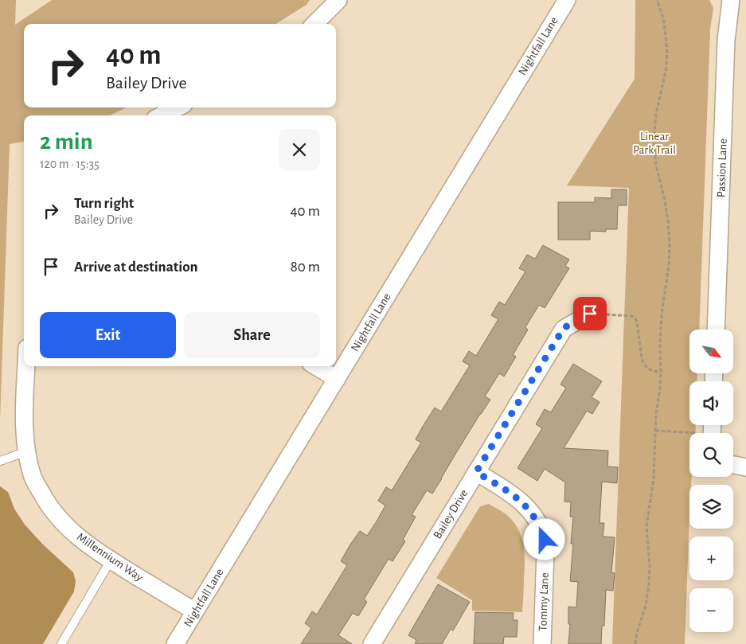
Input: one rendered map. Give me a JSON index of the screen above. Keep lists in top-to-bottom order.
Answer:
{
  "streets": {
    "street": [
      "Nightfall Lane",
      "Passion Lane",
      "Bailey Drive",
      "Millennium Way",
      "Tommy Lane"
    ]
  },
  "crossings": [
    ["Nightfall Lane", "Millennium Way"],
    ["Bailey Drive", "Tommy Lane"]
  ],
  "parks": ["Linear Park Trail"],
  "north": "bottom right",
  "page": {
    "turn": ["40 m", "Bailey Drive"],
    "heading": ["2 min", "120 m · 15:35"],
    "list": [
      {
        "name": "Turn right",
        "note": "Bailey Drive",
        "value": "40 m"
      },
      {
        "name": "Arrive at destination",
        "value": "80 m"
      }
    ],
    "buttons": ["Exit", "Share"],
    "map_buttons": ["+", "−"]
  }
}
